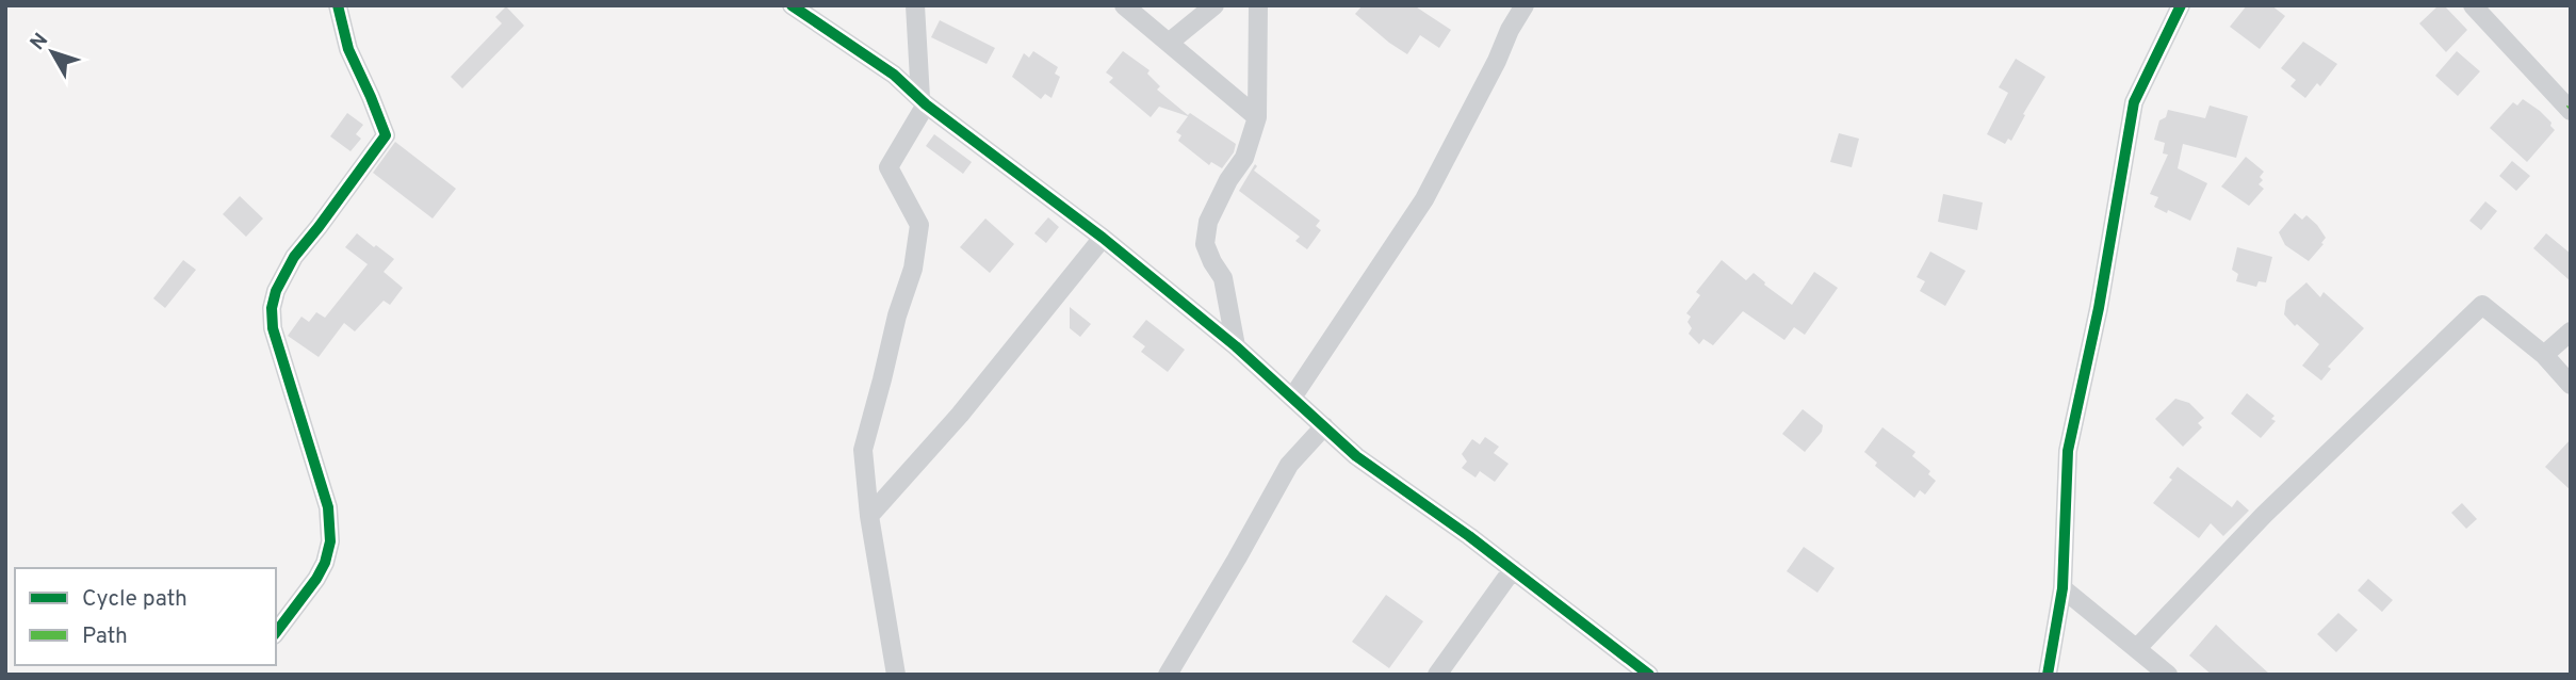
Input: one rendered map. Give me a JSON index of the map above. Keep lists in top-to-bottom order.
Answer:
{
  "legend": ["Cycle path", "Path"],
  "north": "top left"
}
